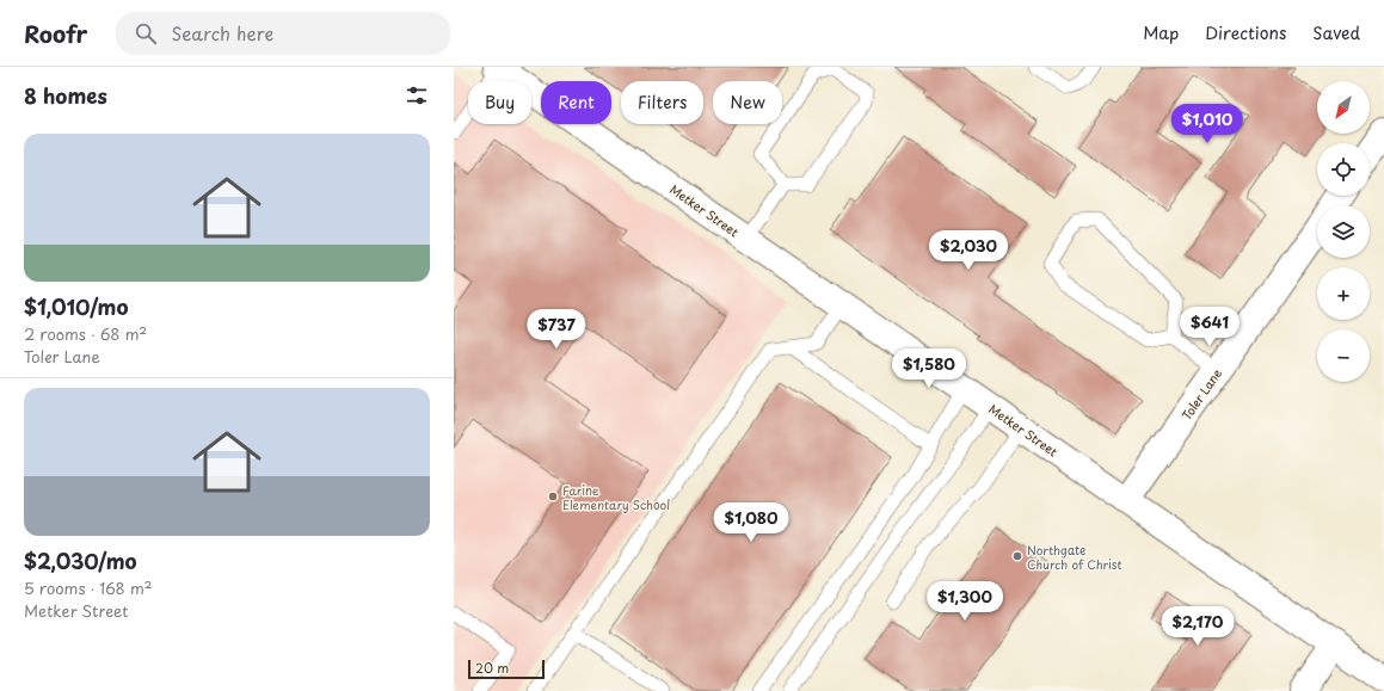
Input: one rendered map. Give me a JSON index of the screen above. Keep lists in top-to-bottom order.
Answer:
{
  "streets": {
    "street": ["Metker Street", "Toler Lane"]
  },
  "crossings": [
    ["Metker Street", "Toler Lane"]
  ],
  "places": ["Farine Elementary School", "Northgate Church of Christ"],
  "scale_bar": "20 m",
  "north": "bottom left",
  "page": {
    "header": "Roofr",
    "search": "Search here",
    "nav": ["Map", "Directions", "Saved"],
    "heading": "8 homes",
    "map_buttons": ["+", "−"],
    "chip": [
      "Buy",
      "Rent",
      "Filters",
      "New"
    ],
    "price": [
      "$1,010",
      "$2,030",
      "$641",
      "$737",
      "$1,580",
      "$1,080",
      "$1,300",
      "$2,170"
    ],
    "list": [
      {
        "name": "$1,010/mo",
        "note": "2 rooms · 68 m² · Toler Lane"
      },
      {
        "name": "$2,030/mo",
        "note": "5 rooms · 168 m² · Metker Street"
      }
    ],
    "scale": "20 m"
  }
}
